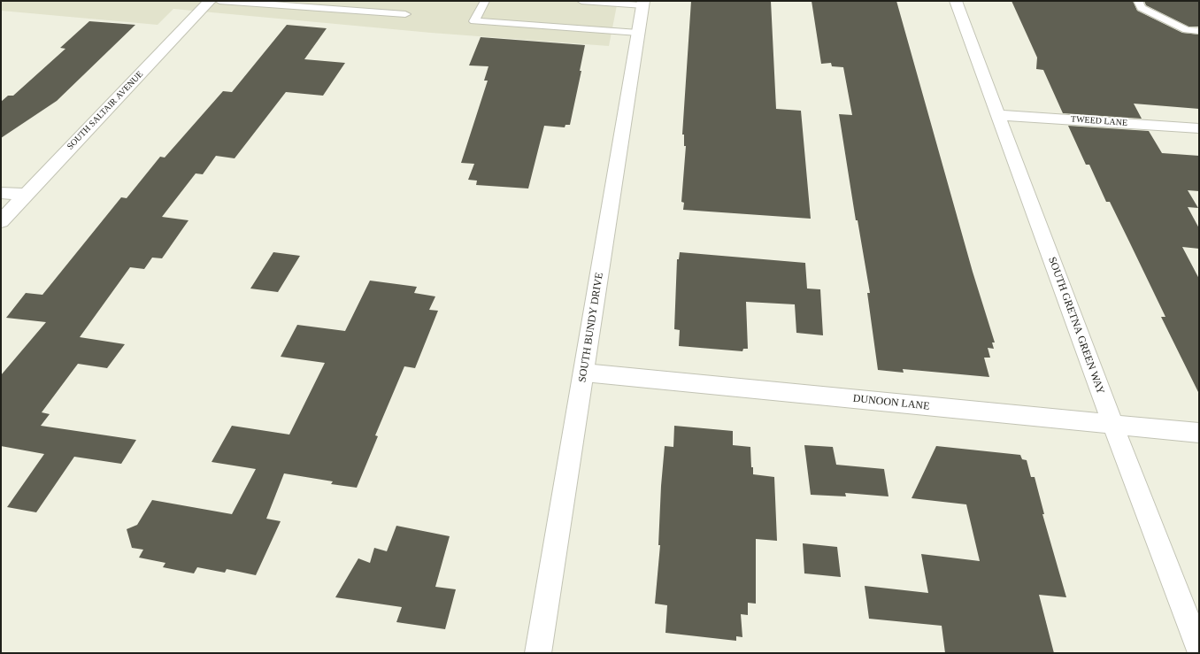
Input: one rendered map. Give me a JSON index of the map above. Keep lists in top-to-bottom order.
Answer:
{
  "streets": {
    "street": [
      "SOUTH SALTAIR AVENUE",
      "TWEED LANE",
      "SOUTH GRETNA GREEN WAY",
      "SOUTH BUNDY DRIVE",
      "DUNOON LANE"
    ]
  },
  "crossings": [
    ["TWEED LANE", "SOUTH GRETNA GREEN WAY"],
    ["SOUTH GRETNA GREEN WAY", "DUNOON LANE"],
    ["SOUTH BUNDY DRIVE", "DUNOON LANE"]
  ]
}
